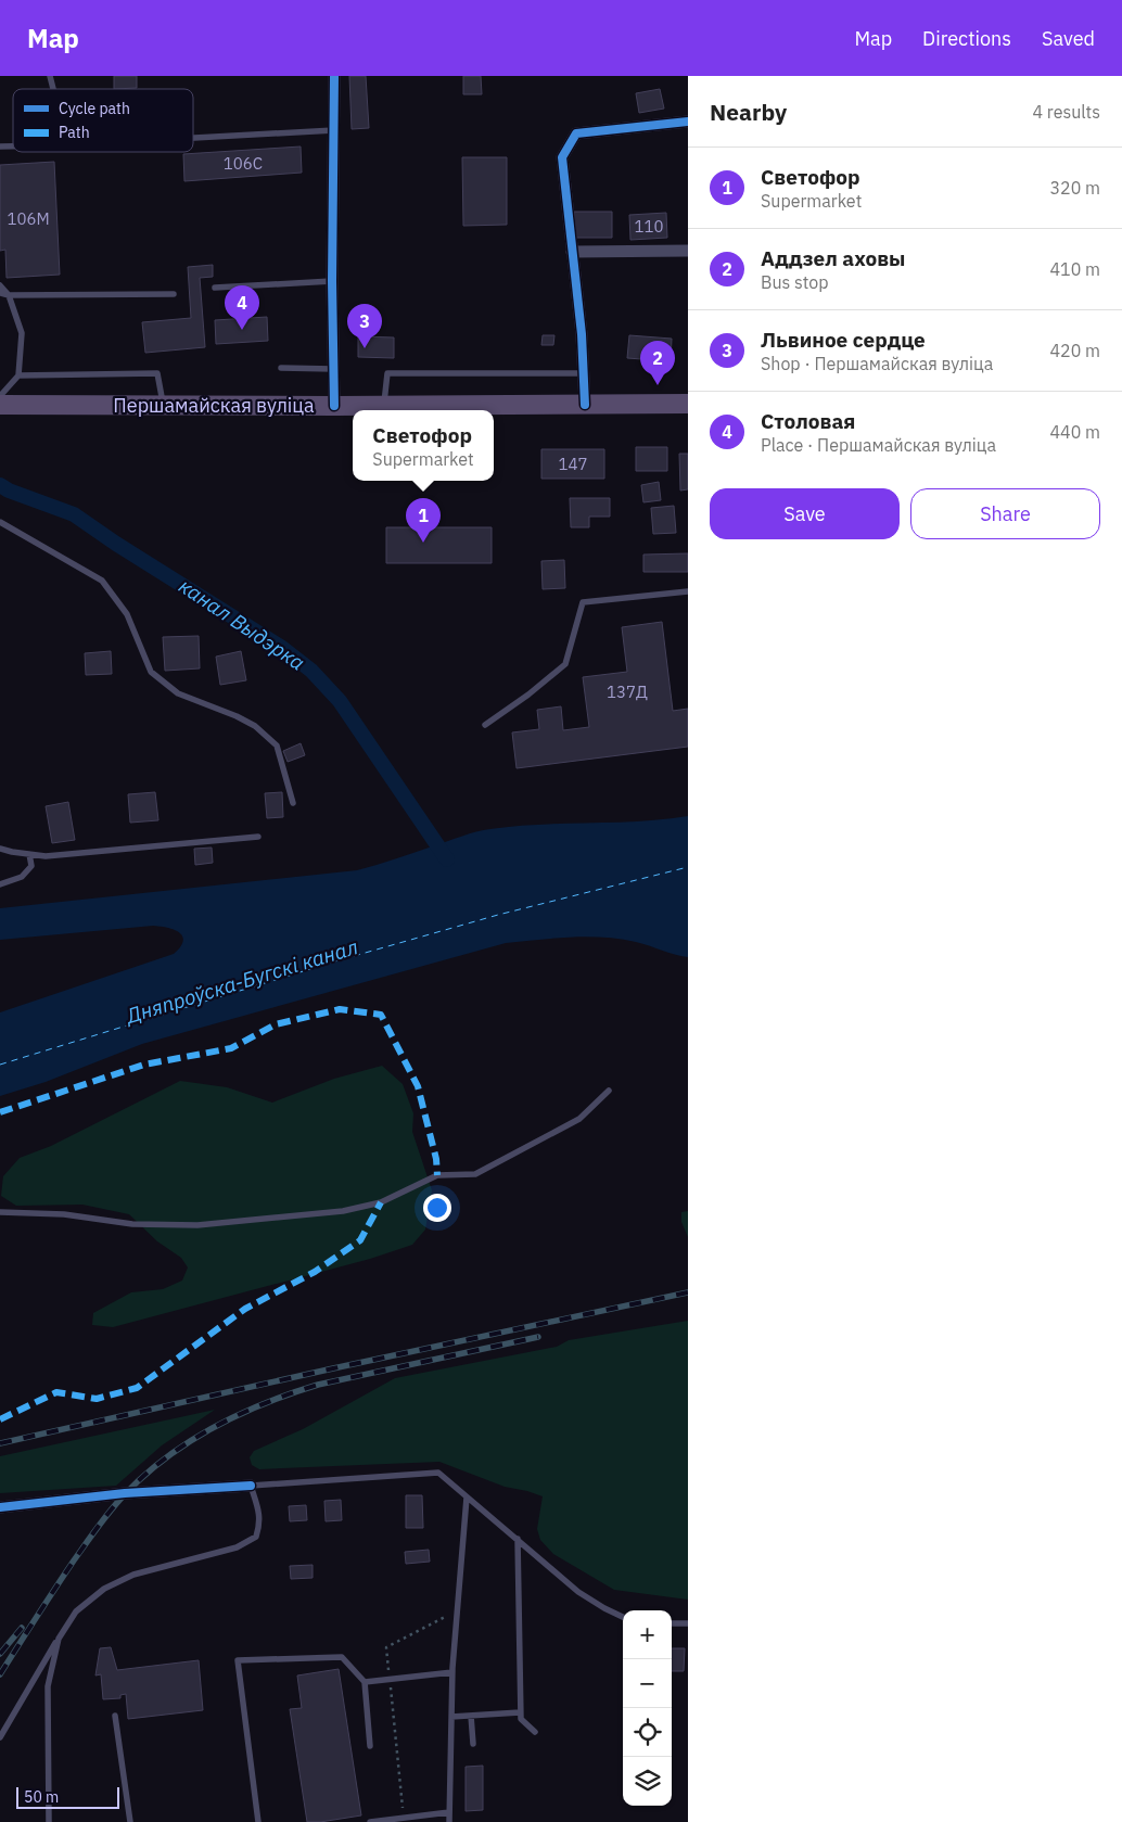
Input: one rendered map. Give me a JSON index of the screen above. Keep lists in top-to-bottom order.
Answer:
{
  "streets": {
    "main road": ["Першамайская вуліца"]
  },
  "water": ["канал Выдэрка", "Дняпроўска-Бугскі канал"],
  "house_numbers": [
    "106С",
    "106М",
    "110",
    "147",
    "137Д"
  ],
  "legend": ["Cycle path", "Path"],
  "scale_bar": "50 m",
  "page": {
    "header": "Map",
    "nav": ["Map", "Directions", "Saved"],
    "heading": ["Nearby", "4 results"],
    "list": [
      {
        "mark": "1",
        "name": "Светофор",
        "note": "Supermarket",
        "value": "320 m"
      },
      {
        "mark": "2",
        "name": "Аддзел аховы",
        "note": "Bus stop",
        "value": "410 m"
      },
      {
        "mark": "3",
        "name": "Львиное сердце",
        "note": "Shop · Першамайская вуліца",
        "value": "420 m"
      },
      {
        "mark": "4",
        "name": "Столовая",
        "note": "Place · Першамайская вуліца",
        "value": "440 m"
      }
    ],
    "pins": [
      "4",
      "3",
      "2",
      "1"
    ],
    "popup": ["Светофор", "Supermarket"],
    "buttons": ["Save", "Share"],
    "map_buttons": ["+", "−"],
    "scale": "50 m"
  }
}
